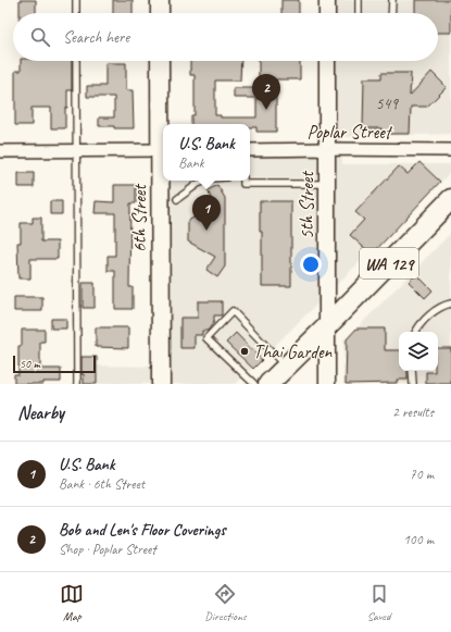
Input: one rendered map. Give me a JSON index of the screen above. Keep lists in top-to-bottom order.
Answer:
{
  "streets": {
    "main road": ["6th Street", "WA 129"],
    "street": ["Poplar Street", "5th Street"]
  },
  "crossings": [
    ["Poplar Street", "5th Street"],
    ["5th Street", "WA 129"]
  ],
  "places": ["Thai Garden"],
  "house_numbers": ["549"],
  "scale_bar": "50 m",
  "page": {
    "search": "Search here",
    "pins": ["2", "1"],
    "popup": ["U.S. Bank", "Bank"],
    "scale": "50 m",
    "heading": ["Nearby", "2 results"],
    "list": [
      {
        "mark": "1",
        "name": "U.S. Bank",
        "note": "Bank · 6th Street",
        "value": "70 m"
      },
      {
        "mark": "2",
        "name": "Bob and Len's Floor Coverings",
        "note": "Shop · Poplar Street",
        "value": "100 m"
      }
    ],
    "nav": ["Map", "Directions", "Saved"]
  }
}
